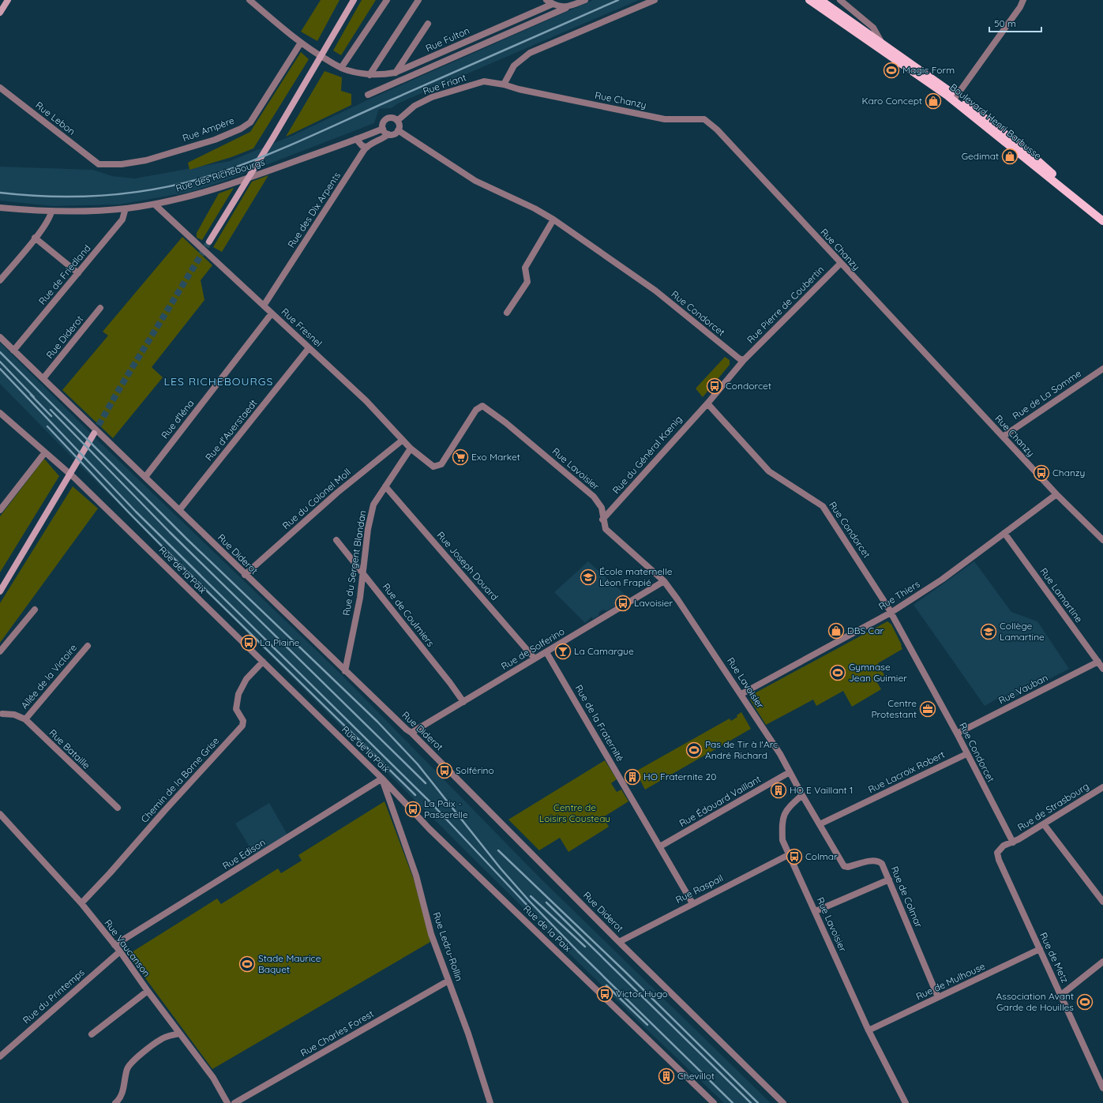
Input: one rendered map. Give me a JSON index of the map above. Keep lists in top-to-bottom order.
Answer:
{
  "streets": {
    "main road": ["Boulevard Henri Barbusse"],
    "street": [
      "Rue Fulton",
      "Rue Friant",
      "Rue Chanzy",
      "Rue Lebon",
      "Rue Ampère",
      "Rue des Richebourgs",
      "Rue des Dix Arpents",
      "Rue de Friedland",
      "Rue Pierre de Coubertin",
      "Rue Condorcet",
      "Rue Fresnel",
      "Rue Diderot",
      "Rue de La Somme",
      "Rue d'Iéna",
      "Rue d'Auerstaedt",
      "Rue du Général Kœnig",
      "Rue Lavoisier",
      "Rue du Colonel Moll",
      "Rue du Sergent Blandan",
      "Rue Joseph Douard",
      "Rue de la Paix",
      "Rue Thiers",
      "Rue Lamartine",
      "Rue de Coulmiers",
      "Rue de Solferino",
      "Allée de la Victoire",
      "Rue Vauban",
      "Rue de la Fraternité",
      "Rue Bataille",
      "Rue Lacroix Robert",
      "Chemin de la Borne Grise",
      "Rue Édouard Vaillant",
      "Rue de Strasbourg",
      "Rue Edison",
      "Rue Raspail",
      "Rue de Colmar",
      "Rue Ledru-Rollin",
      "Rue Vaucanson",
      "Rue de Metz",
      "Rue de Mulhouse",
      "Rue du Printemps",
      "Rue Charles Forest"
    ]
  },
  "crossings": [
    ["Rue Fulton", "Rue Ampère"],
    ["Rue Friant", "Rue Chanzy"],
    ["Rue Friant", "Rue des Richebourgs"],
    ["Rue Friant", "Rue des Dix Arpents"],
    ["Rue Friant", "Rue Condorcet"],
    ["Rue Chanzy", "Rue Pierre de Coubertin"],
    ["Rue Chanzy", "Rue de La Somme"],
    ["Rue Chanzy", "Rue Thiers"],
    ["Rue Lebon", "Rue Ampère"],
    ["Rue des Richebourgs", "Rue des Dix Arpents"],
    ["Rue des Richebourgs", "Rue de Friedland"],
    ["Rue des Richebourgs", "Rue Condorcet"],
    ["Rue des Richebourgs", "Rue Fresnel"],
    ["Rue des Dix Arpents", "Rue Condorcet"],
    ["Rue des Dix Arpents", "Rue Fresnel"],
    ["Rue de Friedland", "Rue Diderot"],
    ["Rue Pierre de Coubertin", "Rue Condorcet"],
    ["Rue Condorcet", "Rue du Général Kœnig"],
    ["Rue Condorcet", "Rue Thiers"],
    ["Rue Condorcet", "Rue Vauban"],
    ["Rue Condorcet", "Rue Lacroix Robert"],
    ["Rue Condorcet", "Rue de Strasbourg"],
    ["Rue Condorcet", "Rue de Metz"],
    ["Rue Fresnel", "Rue d'Iéna"],
    ["Rue Fresnel", "Rue d'Auerstaedt"],
    ["Rue Fresnel", "Rue Lavoisier"],
    ["Rue Fresnel", "Rue du Colonel Moll"],
    ["Rue Fresnel", "Rue du Sergent Blandan"],
    ["Rue Diderot", "Rue d'Iéna"],
    ["Rue Diderot", "Rue d'Auerstaedt"],
    ["Rue Diderot", "Rue du Colonel Moll"],
    ["Rue Diderot", "Rue du Sergent Blandan"],
    ["Rue Diderot", "Rue de Solferino"],
    ["Rue Diderot", "Rue Raspail"],
    ["Rue du Général Kœnig", "Rue Lavoisier"],
    ["Rue Lavoisier", "Rue Thiers"],
    ["Rue Lavoisier", "Rue de Solferino"],
    ["Rue Lavoisier", "Rue Édouard Vaillant"],
    ["Rue Lavoisier", "Rue Raspail"],
    ["Rue Lavoisier", "Rue de Colmar"],
    ["Rue Lavoisier", "Rue de Mulhouse"],
    ["Rue du Sergent Blandan", "Rue Joseph Douard"],
    ["Rue du Sergent Blandan", "Rue de Coulmiers"],
    ["Rue Joseph Douard", "Rue de Solferino"],
    ["Rue de la Paix", "Chemin de la Borne Grise"],
    ["Rue de la Paix", "Rue Edison"],
    ["Rue de la Paix", "Rue Ledru-Rollin"],
    ["Rue Thiers", "Rue Lamartine"],
    ["Rue Lamartine", "Rue Vauban"],
    ["Rue de Coulmiers", "Rue de Solferino"],
    ["Rue de Solferino", "Rue de la Fraternité"],
    ["Allée de la Victoire", "Rue Bataille"],
    ["Rue de la Fraternité", "Rue Édouard Vaillant"],
    ["Rue de la Fraternité", "Rue Raspail"],
    ["Rue Lacroix Robert", "Rue de Colmar"],
    ["Chemin de la Borne Grise", "Rue Vaucanson"],
    ["Rue de Strasbourg", "Rue de Metz"],
    ["Rue Edison", "Rue Ledru-Rollin"],
    ["Rue Edison", "Rue Vaucanson"],
    ["Rue de Colmar", "Rue de Mulhouse"],
    ["Rue Ledru-Rollin", "Rue Charles Forest"],
    ["Rue Vaucanson", "Rue du Printemps"],
    ["Rue de Metz", "Rue de Mulhouse"]
  ],
  "districts": ["LES RICHEBOURGS"],
  "parks": ["Centre de Loisirs Cousteau"],
  "places": {
    "sports": [
      "Magic Form",
      "Gymnase Jean Guimier",
      "Pas de Tir à l'Arc André Richard",
      "Stade Maurice Baquet",
      "Association Avant Garde de Houilles"
    ],
    "shop": ["Karo Concept", "Gedimat", "DBS Car"],
    "bus stop": [
      "Condorcet",
      "Chanzy",
      "Lavoisier",
      "La Plaine",
      "Solférino",
      "La Paix - Passerelle",
      "Colmar",
      "Victor Hugo"
    ],
    "supermarket": ["Exo Market"],
    "school or university": ["École maternelle Léon Frapié", "Collège Lamartine"],
    "bar": ["La Camargue"],
    "office": ["Centre Protestant"],
    "building": ["HO Fraternite 20", "HO E Vaillant 1", "Chevillot"]
  },
  "scale_bar": "50 m"
}
